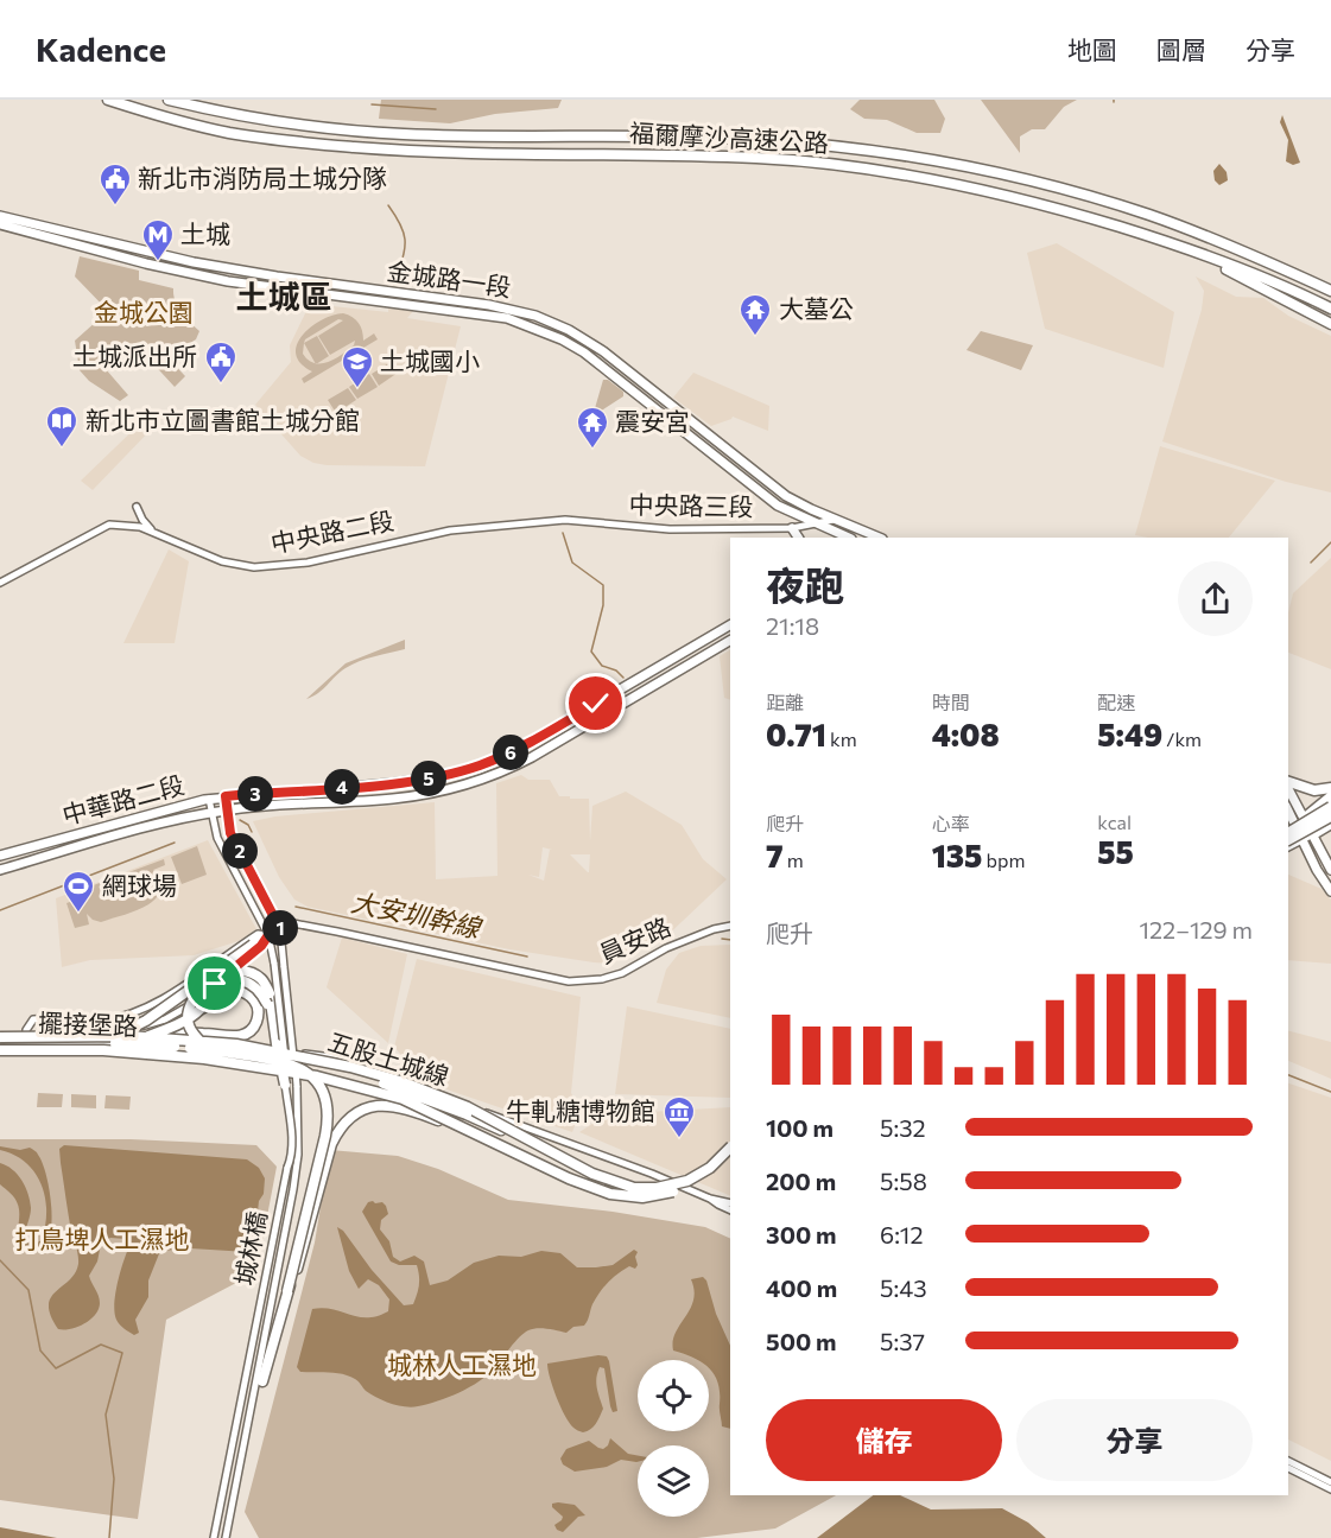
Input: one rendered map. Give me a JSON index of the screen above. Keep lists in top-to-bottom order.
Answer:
{
  "streets": {
    "highway": ["福爾摩沙高速公路", "五股土城線"],
    "main road": ["金城路一段", "中華路二段"],
    "street": [
      "中央路三段",
      "中央路二段",
      "員安路",
      "擺接堡路",
      "城林橋"
    ]
  },
  "crossings": [
    ["金城路一段", "中央路三段"],
    ["中央路三段", "中央路二段"],
    ["中華路二段", "城林橋"],
    ["員安路", "城林橋"],
    ["擺接堡路", "五股土城線"]
  ],
  "districts": ["土城區"],
  "water": ["大安圳幹線"],
  "parks": ["金城公園", "打鳥埤人工濕地", "城林人工濕地"],
  "places": {
    "public building": ["新北市消防局土城分隊", "土城派出所"],
    "metro station": ["土城"],
    "temple": ["大墓公", "震安宮"],
    "school or university": ["土城國小"],
    "library": ["新北市立圖書館土城分館"],
    "sports": ["網球場"],
    "museum": ["牛軋糖博物館"]
  },
  "page": {
    "header": "Kadence",
    "nav": ["地圖", "圖層", "分享"],
    "heading": ["夜跑", "21:18"],
    "stats": [
      ["距離", "0.71 km"],
      ["時間", "4:08"],
      ["配速", "5:49 /km"],
      ["爬升", "7 m"],
      ["心率", "135 bpm"],
      ["kcal", "55"]
    ],
    "pins": [
      "6",
      "5",
      "4",
      "3",
      "2",
      "1"
    ],
    "chart": ["爬升", "122–129 m"],
    "list": [
      {
        "name": "100 m",
        "note": "5:32"
      },
      {
        "name": "200 m",
        "note": "5:58"
      },
      {
        "name": "300 m",
        "note": "6:12"
      },
      {
        "name": "400 m",
        "note": "5:43"
      },
      {
        "name": "500 m",
        "note": "5:37"
      }
    ],
    "buttons": ["儲存", "分享"]
  }
}
